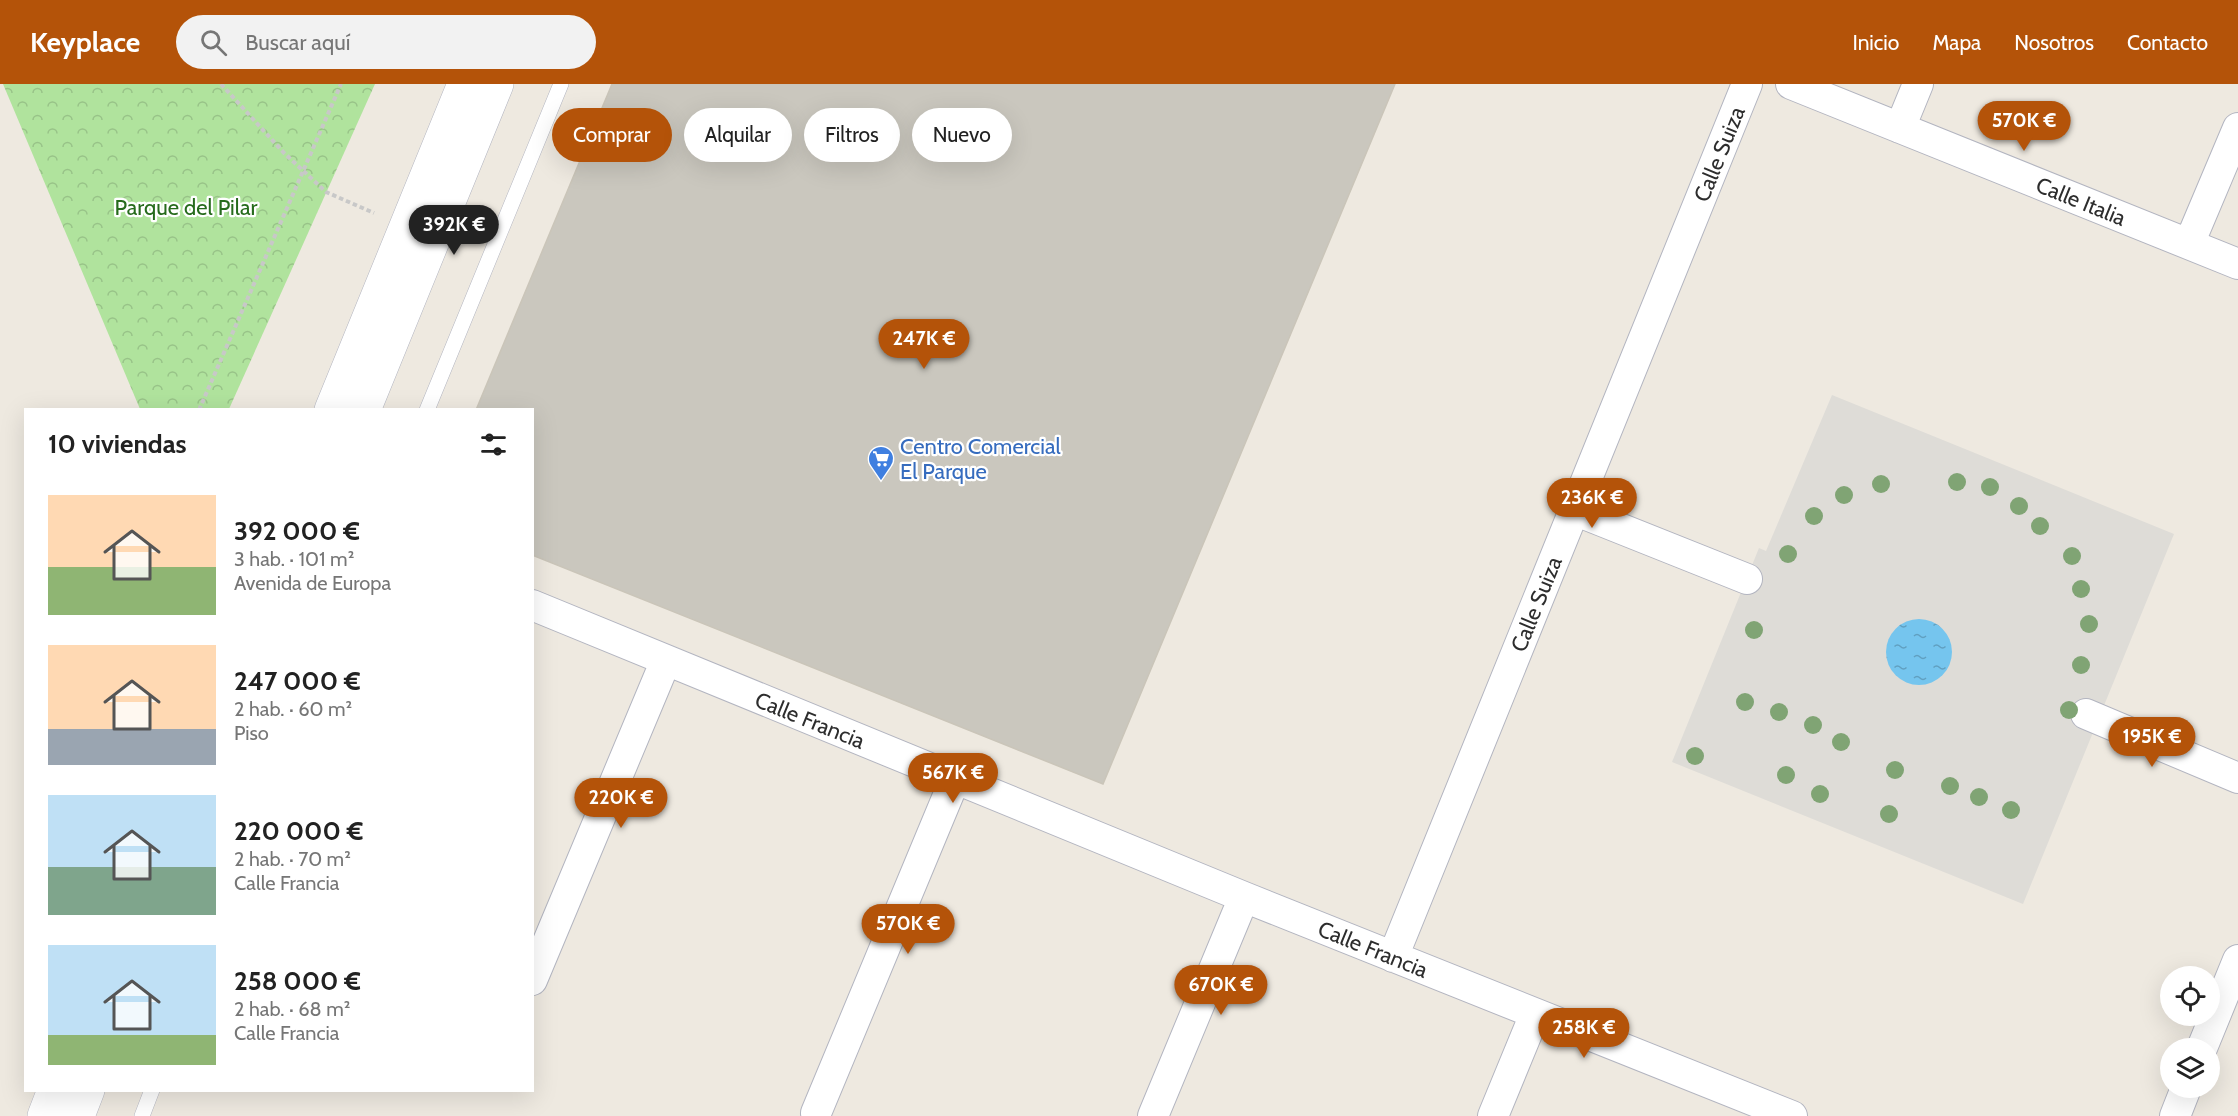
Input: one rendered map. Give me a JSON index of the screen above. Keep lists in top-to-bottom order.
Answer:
{
  "streets": {
    "street": ["Calle Suiza", "Calle Italia", "Calle Francia"]
  },
  "crossings": [
    ["Calle Suiza", "Calle Francia"]
  ],
  "parks": ["Parque del Pilar"],
  "places": {
    "supermarket": ["Centro Comercial El Parque"]
  },
  "page": {
    "header": "Keyplace",
    "search": "Buscar aquí",
    "nav": [
      "Inicio",
      "Mapa",
      "Nosotros",
      "Contacto"
    ],
    "price": [
      "570K €",
      "392K €",
      "247K €",
      "236K €",
      "195K €",
      "567K €",
      "220K €",
      "570K €",
      "670K €",
      "258K €"
    ],
    "chip": [
      "Comprar",
      "Alquilar",
      "Filtros",
      "Nuevo"
    ],
    "heading": "10 viviendas",
    "list": [
      {
        "name": "392 000 €",
        "note": "3 hab. · 101 m² · Avenida de Europa"
      },
      {
        "name": "247 000 €",
        "note": "2 hab. · 60 m² · Piso"
      },
      {
        "name": "220 000 €",
        "note": "2 hab. · 70 m² · Calle Francia"
      },
      {
        "name": "258 000 €",
        "note": "2 hab. · 68 m² · Calle Francia"
      }
    ]
  }
}
